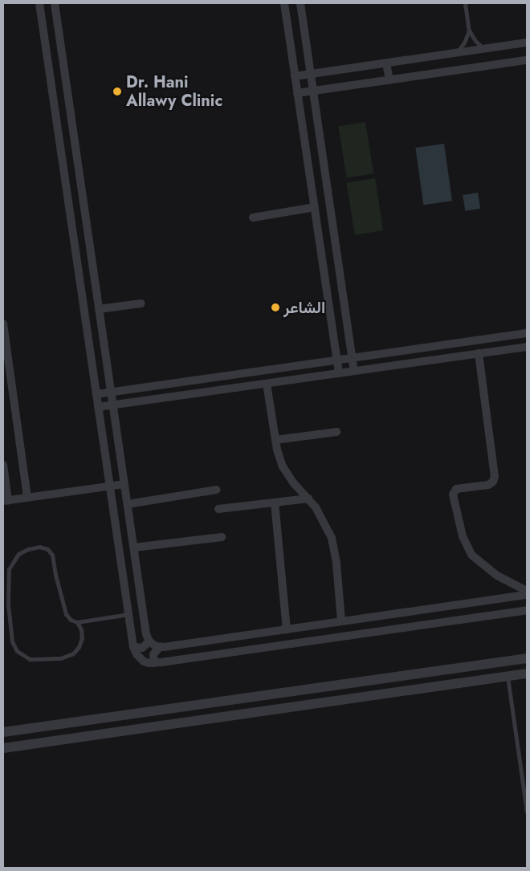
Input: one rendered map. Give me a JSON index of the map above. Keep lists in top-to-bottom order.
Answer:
{
  "places": ["Dr. Hani Allawy Clinic", "الشاعر"]
}
